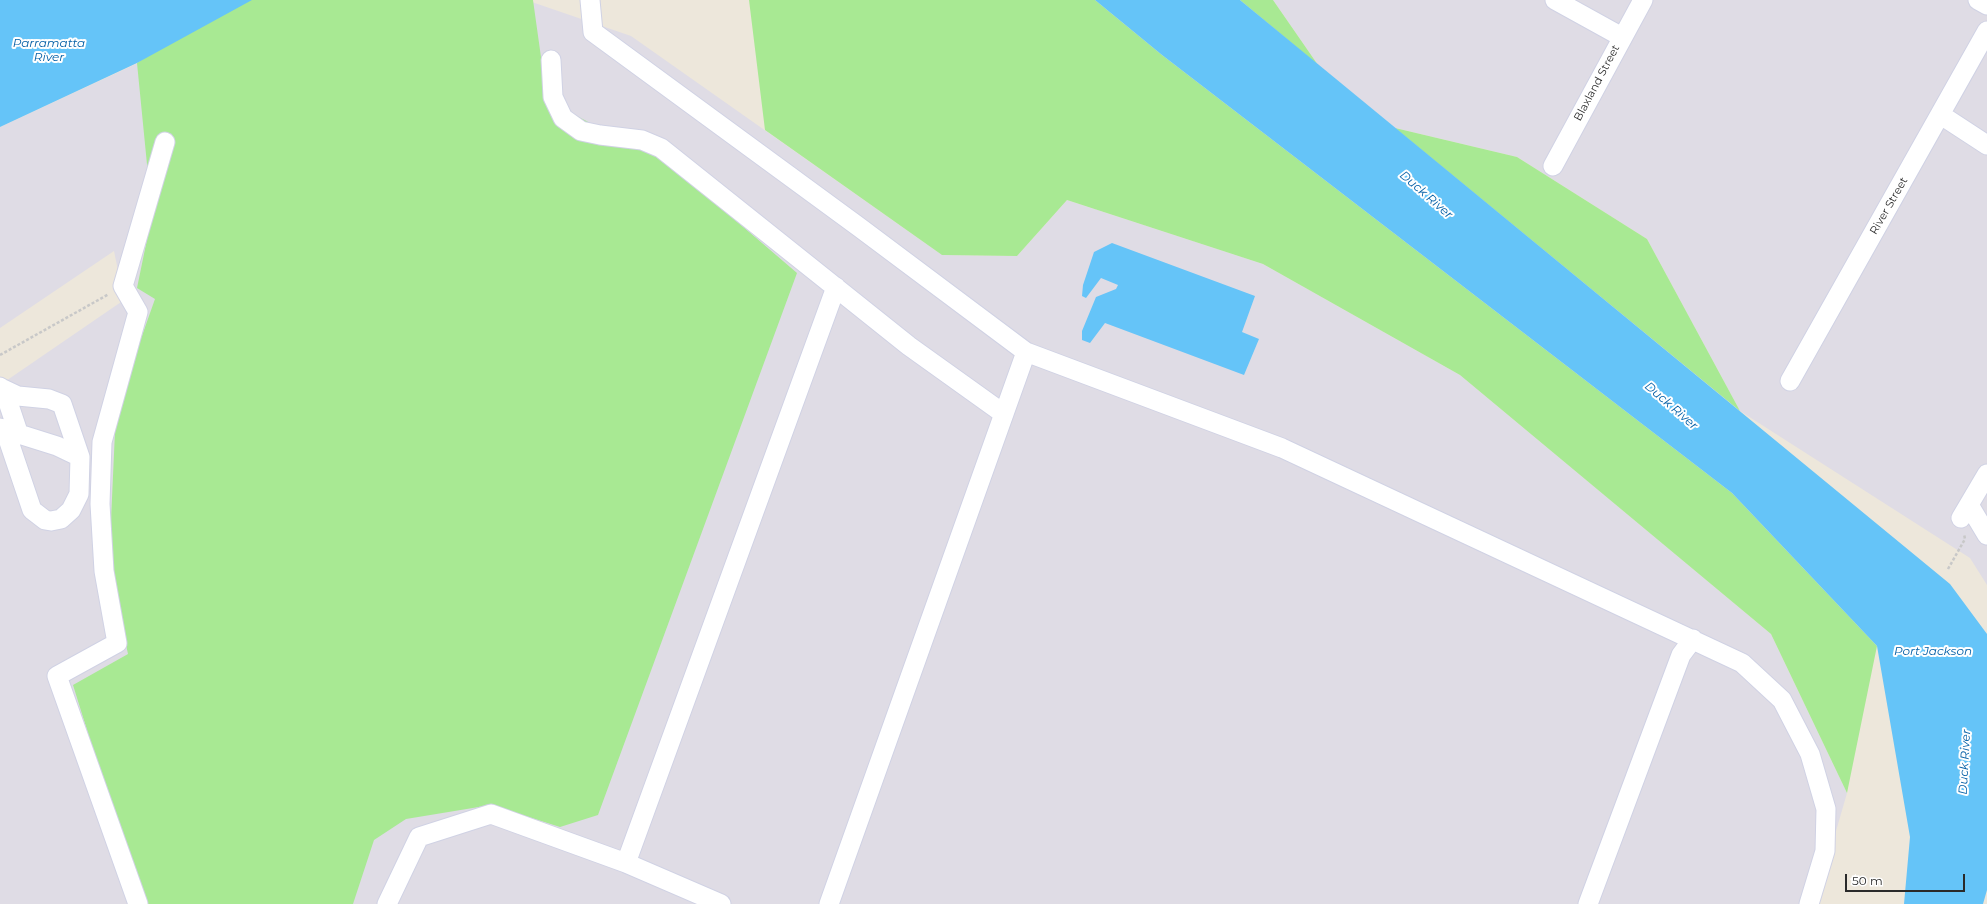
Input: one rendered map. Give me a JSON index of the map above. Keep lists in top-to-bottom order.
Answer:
{
  "streets": {
    "street": ["Blaxland Street", "River Street"]
  },
  "water": ["Parramatta River", "Duck River", "Port Jackson"],
  "scale_bar": "50 m"
}
